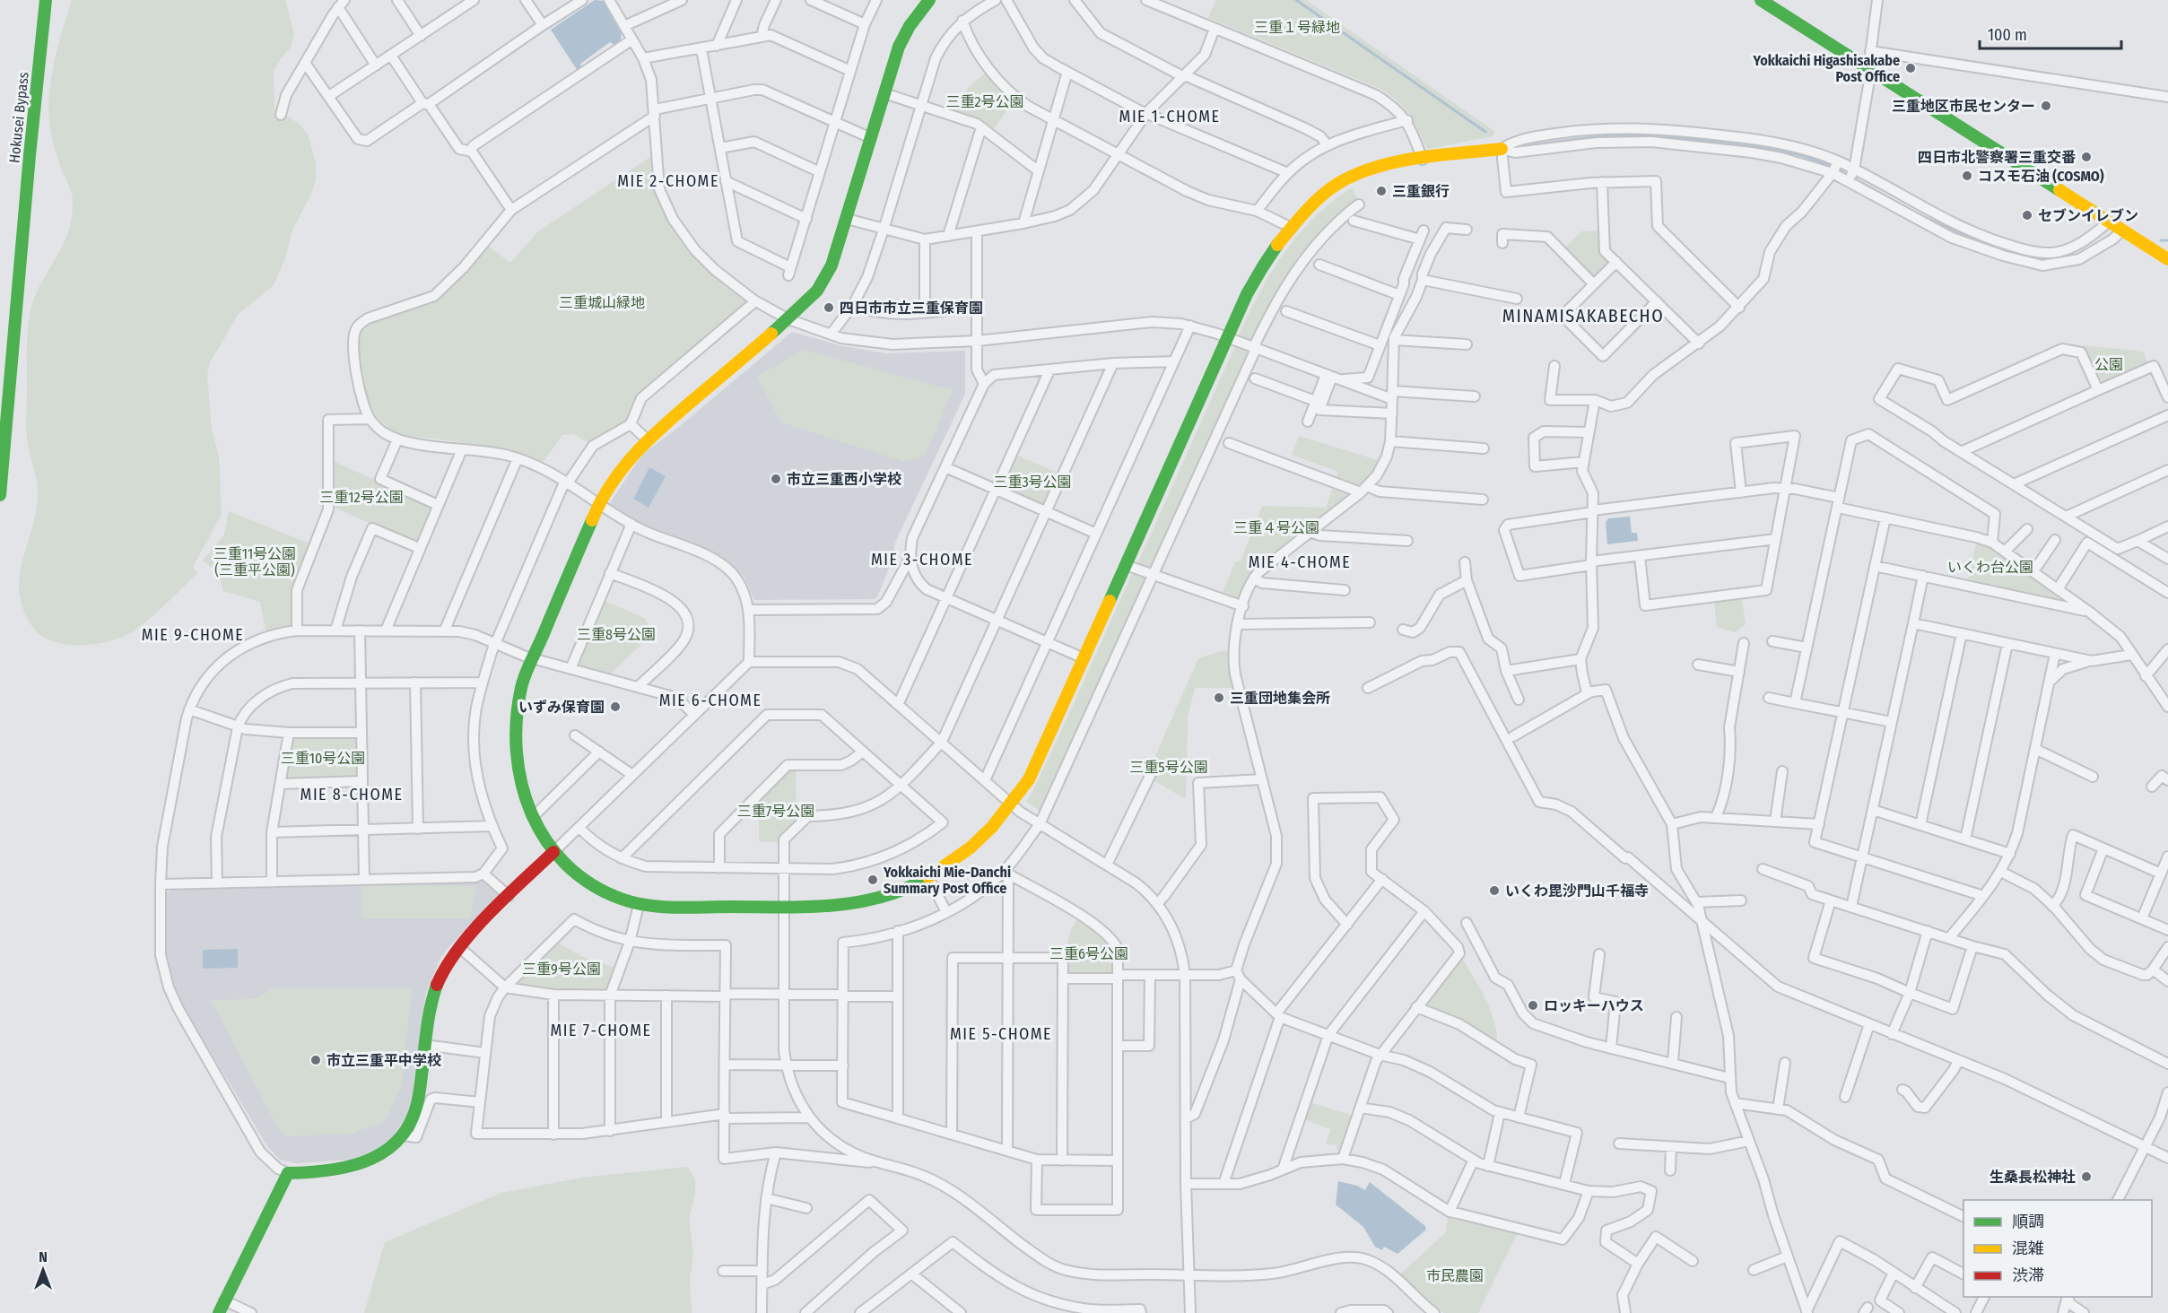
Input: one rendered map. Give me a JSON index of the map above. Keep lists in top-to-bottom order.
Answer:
{
  "streets": {
    "main road": ["Hokusei Bypass"]
  },
  "districts": [
    "MIE 1-CHOME",
    "MIE 2-CHOME",
    "MINAMISAKABECHO",
    "MIE 3-CHOME",
    "MIE 4-CHOME",
    "MIE 9-CHOME",
    "MIE 6-CHOME",
    "MIE 8-CHOME",
    "MIE 7-CHOME",
    "MIE 5-CHOME"
  ],
  "parks": [
    "三重１号緑地",
    "三重2号公園",
    "三重城山緑地",
    "公園",
    "三重3号公園",
    "三重12号公園",
    "三重４号公園",
    "三重11号公園 (三重平公園)",
    "いくわ台公園",
    "三重8号公園",
    "三重10号公園",
    "三重5号公園",
    "三重7号公園",
    "三重6号公園",
    "三重9号公園",
    "市民農園"
  ],
  "places": [
    "Yokkaichi Higashisakabe Post Office",
    "三重地区市民センター",
    "四日市北警察署三重交番",
    "コスモ石油 (COSMO)",
    "三重銀行",
    "セブンイレブン",
    "四日市市立三重保育園",
    "市立三重西小学校",
    "三重団地集会所",
    "いずみ保育園",
    "Yokkaichi Mie-Danchi Summary Post Office",
    "いくわ毘沙門山千福寺",
    "ロッキーハウス",
    "市立三重平中学校",
    "生桑長松神社"
  ],
  "legend": ["順調", "混雑", "渋滞"],
  "scale_bar": "100 m",
  "north": "top"
}
